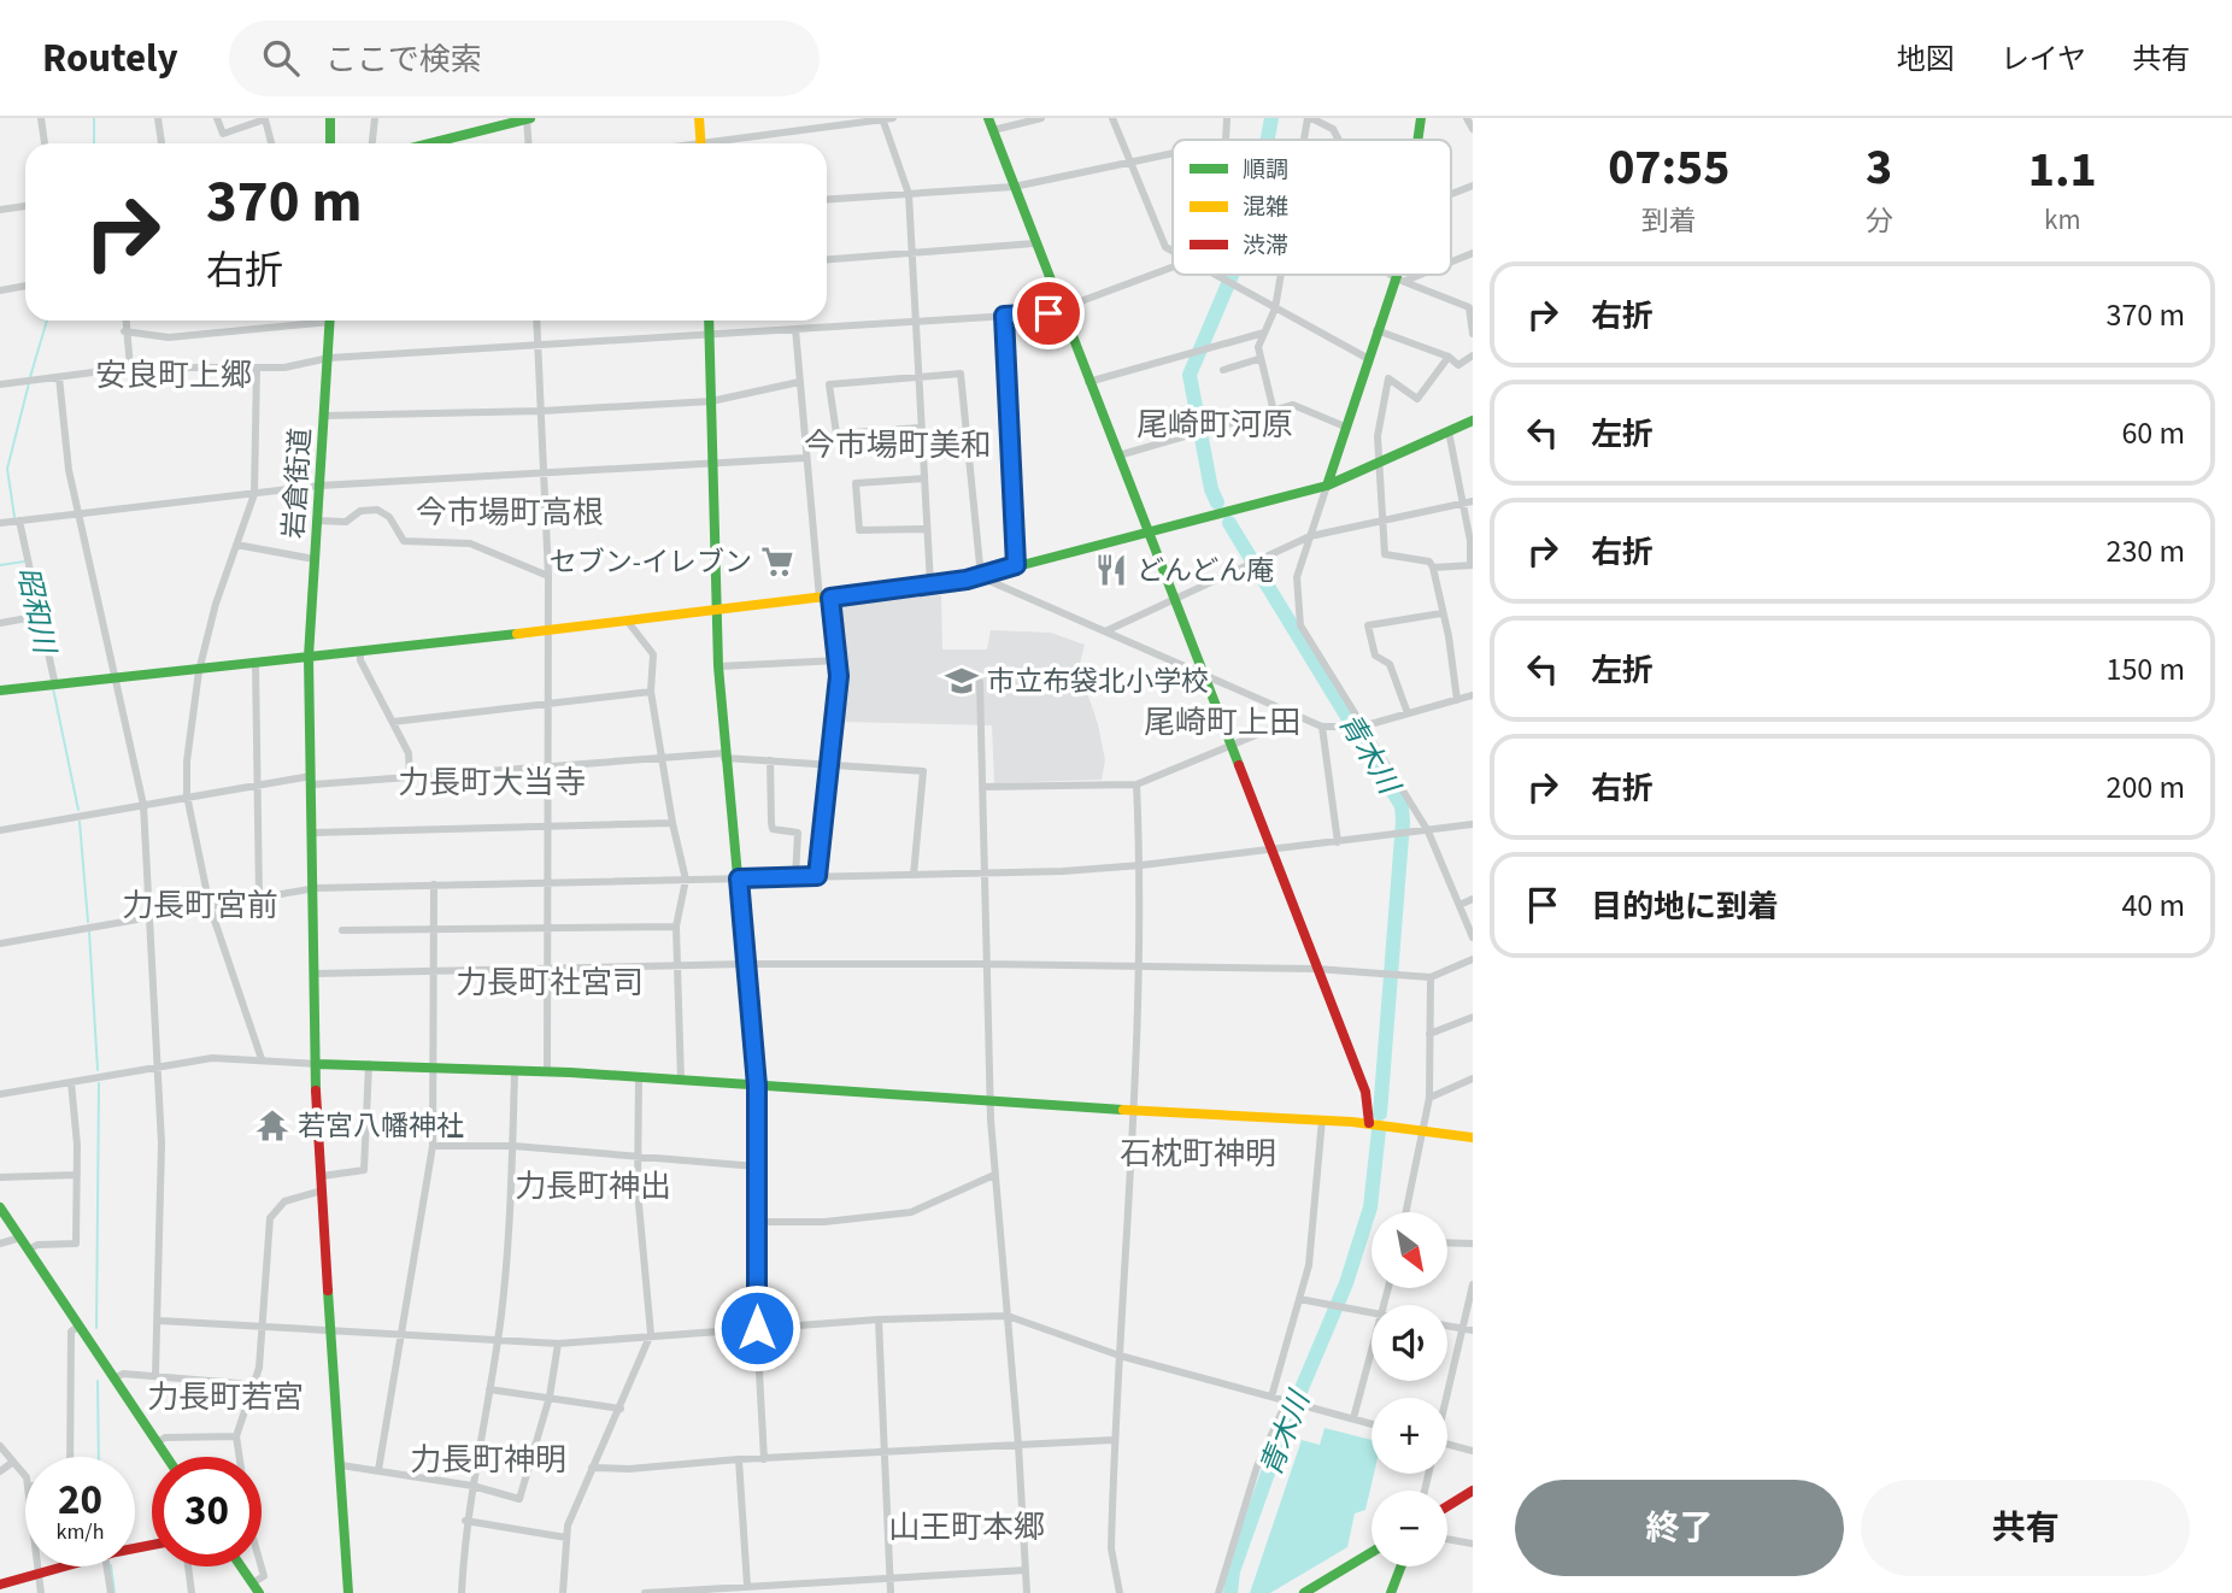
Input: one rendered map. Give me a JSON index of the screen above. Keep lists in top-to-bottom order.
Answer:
{
  "streets": {
    "street": ["岩倉街道"]
  },
  "districts": [
    "安良町上郷",
    "尾崎町河原",
    "今市場町美和",
    "今市場町高根",
    "尾崎町上田",
    "力長町大当寺",
    "力長町宮前",
    "力長町社宮司",
    "石枕町神明",
    "力長町神出",
    "力長町若宮",
    "力長町神明",
    "山王町本郷"
  ],
  "water": ["昭和川", "青木川"],
  "places": {
    "supermarket": ["セブン-イレブン"],
    "restaurant": ["どんどん庵"],
    "school or university": ["市立布袋北小学校"],
    "temple": ["若宮八幡神社"]
  },
  "legend": ["順調", "混雑", "渋滞"],
  "north": "bottom right",
  "page": {
    "header": "Routely",
    "search": "ここで検索",
    "nav": ["地図", "レイヤ", "共有"],
    "eta": [
      "07:55",
      "到着",
      "3",
      "分",
      "1.1",
      "km"
    ],
    "turn": ["370 m", "右折"],
    "list": [
      {
        "name": "右折",
        "value": "370 m"
      },
      {
        "name": "左折",
        "value": "60 m"
      },
      {
        "name": "右折",
        "value": "230 m"
      },
      {
        "name": "左折",
        "value": "150 m"
      },
      {
        "name": "右折",
        "value": "200 m"
      },
      {
        "name": "目的地に到着",
        "value": "40 m"
      }
    ],
    "map_buttons": ["+", "−"],
    "speed": "20 km/h",
    "limit": "30",
    "buttons": ["終了", "共有"]
  }
}
